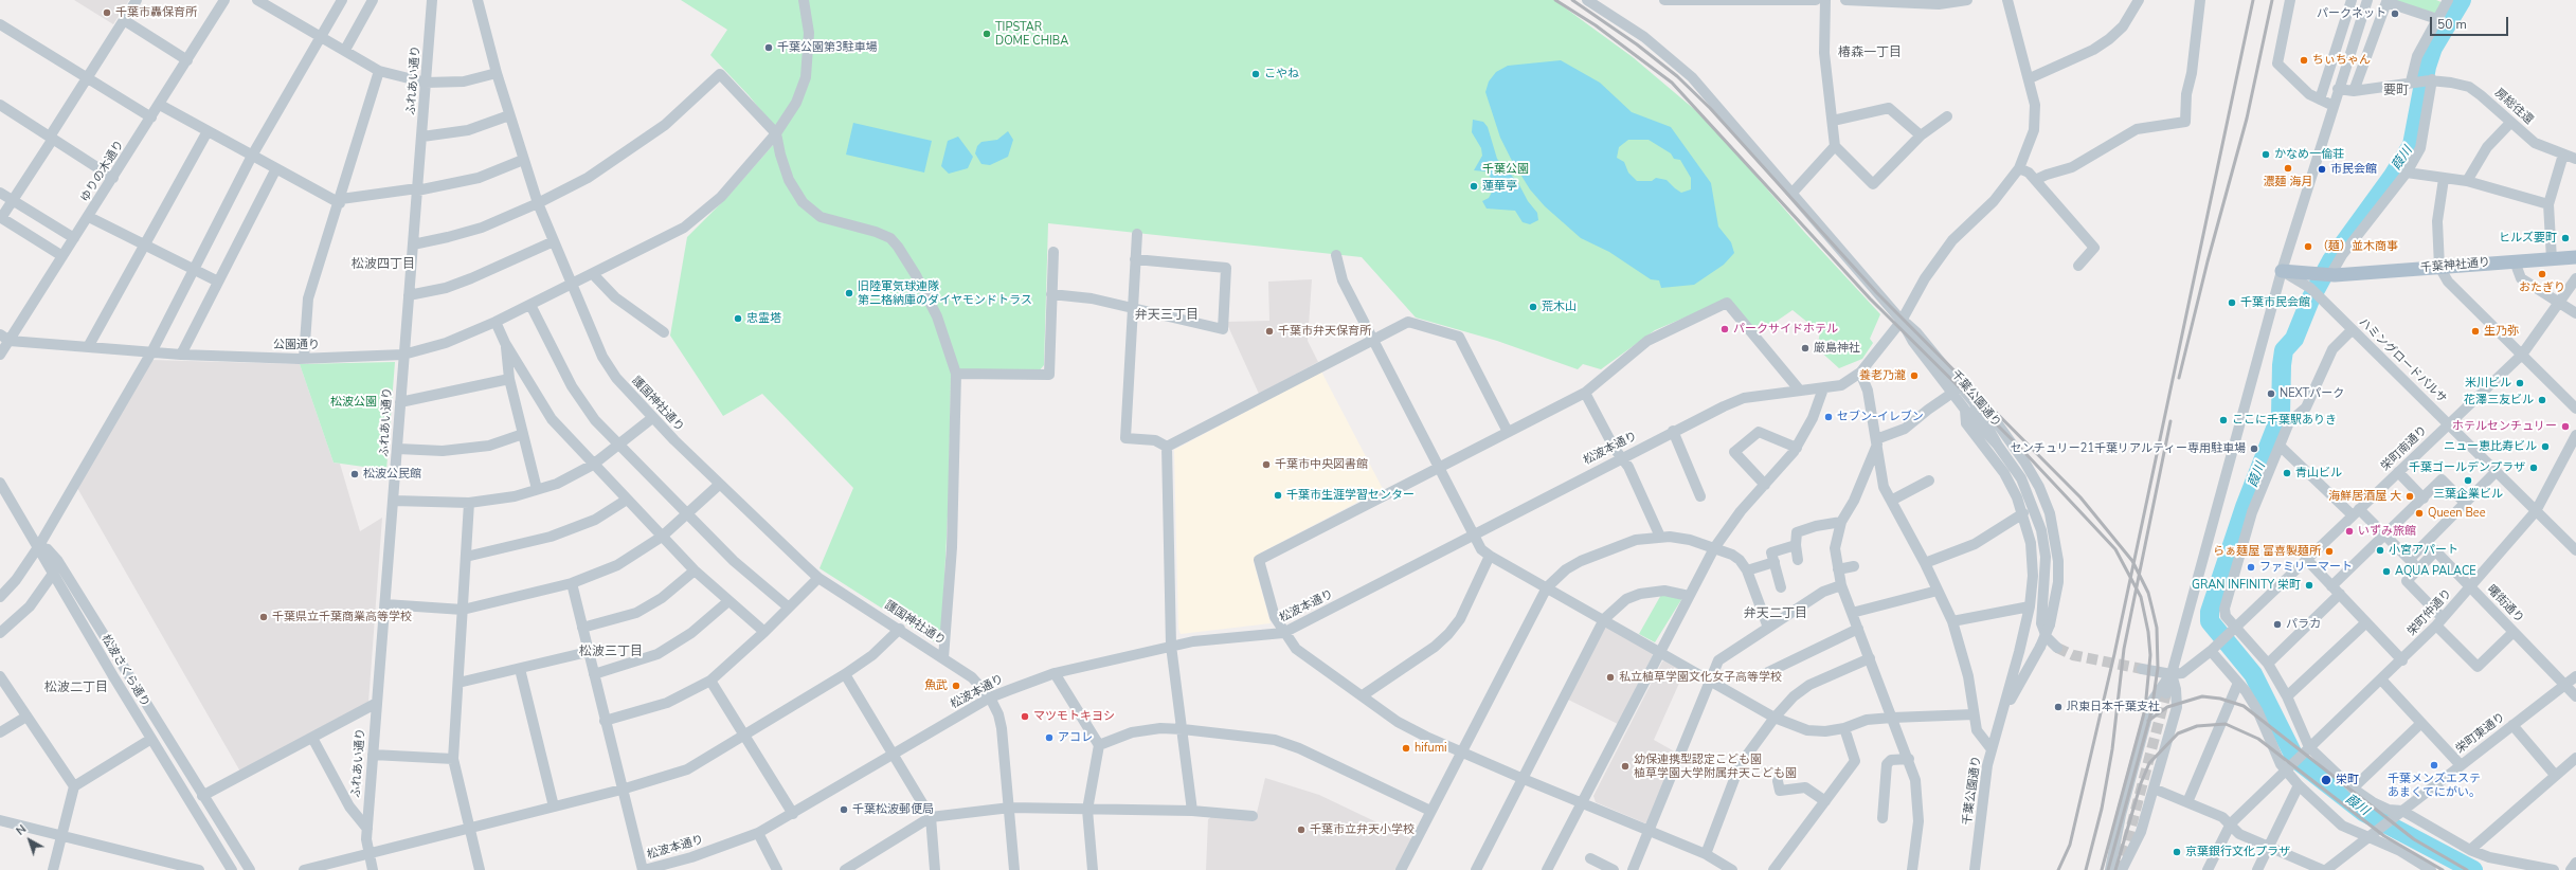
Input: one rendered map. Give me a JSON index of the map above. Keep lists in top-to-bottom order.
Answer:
{
  "streets": {
    "main road": ["千葉神社通り"],
    "street": [
      "ふれあい通り",
      "房総往還",
      "ゆりの木通り",
      "公園通り",
      "ハミングロードパルサ",
      "千葉公園通り",
      "護国神社通り",
      "松波本通り",
      "栄町南通り",
      "曙街通り",
      "栄町仲通り",
      "松波さくら通り",
      "栄町東通り"
    ]
  },
  "crossings": [
    ["ふれあい通り", "公園通り"],
    ["ゆりの木通り", "公園通り"],
    ["千葉神社通り", "ハミングロードパルサ"],
    ["公園通り", "護国神社通り"],
    ["ハミングロードパルサ", "栄町南通り"],
    ["ハミングロードパルサ", "栄町仲通り"],
    ["千葉公園通り", "松波本通り"],
    ["護国神社通り", "松波本通り"],
    ["曙街通り", "栄町仲通り"],
    ["曙街通り", "栄町東通り"]
  ],
  "districts": [
    "椿森一丁目",
    "要町",
    "松波四丁目",
    "弁天三丁目",
    "弁天二丁目",
    "松波三丁目",
    "松波二丁目"
  ],
  "water": ["葭川"],
  "parks": ["千葉公園", "松波公園"],
  "places": [
    "千葉市轟保育所",
    "パークネット",
    "TIPSTAR DOME CHIBA",
    "千葉公園第3駐車場",
    "ちぃちゃん",
    "こやね",
    "かなめ一倫荘",
    "濃麺 海月",
    "市民会館",
    "蓮華亭",
    "ヒルズ要町",
    "（麺）並木商事",
    "おたぎり",
    "旧陸軍気球連隊 第二格納庫のダイヤモンドトラス",
    "千葉市民会館",
    "荒木山",
    "忠霊塔",
    "パークサイドホテル",
    "千葉市弁天保育所",
    "生乃弥",
    "厳島神社",
    "養老乃瀧",
    "米川ビル",
    "NEXTパーク",
    "花澤三友ビル",
    "セブン-イレブン",
    "ここに千葉駅ありき",
    "ホテルセンチュリー",
    "ニュー恵比寿ビル",
    "センチュリー21千葉リアルティー専用駐車場",
    "千葉市中央図書館",
    "千葉ゴールデンプラザ",
    "青山ビル",
    "松波公民館",
    "三葉企業ビル",
    "千葉市生涯学習センター",
    "海鮮居酒屋 大",
    "Queen Bee",
    "いずみ旅館",
    "小宮アパート",
    "らぁ麺屋 富喜製麺所",
    "ファミリーマート",
    "AQUA PALACE",
    "GRAN INFINITY 栄町",
    "千葉県立千葉商業高等学校",
    "パラカ",
    "私立植草学園文化女子高等学校",
    "魚武",
    "JR東日本千葉支社",
    "マツモトキヨシ",
    "アコレ",
    "hifumi",
    "千葉メンズエステ あまくてにがい。",
    "幼保連携型認定こども園 植草学園大学附属弁天こども園",
    "栄町",
    "千葉松波郵便局",
    "千葉市立弁天小学校",
    "京葉銀行文化プラザ"
  ],
  "scale_bar": "50 m",
  "north": "top left"
}
